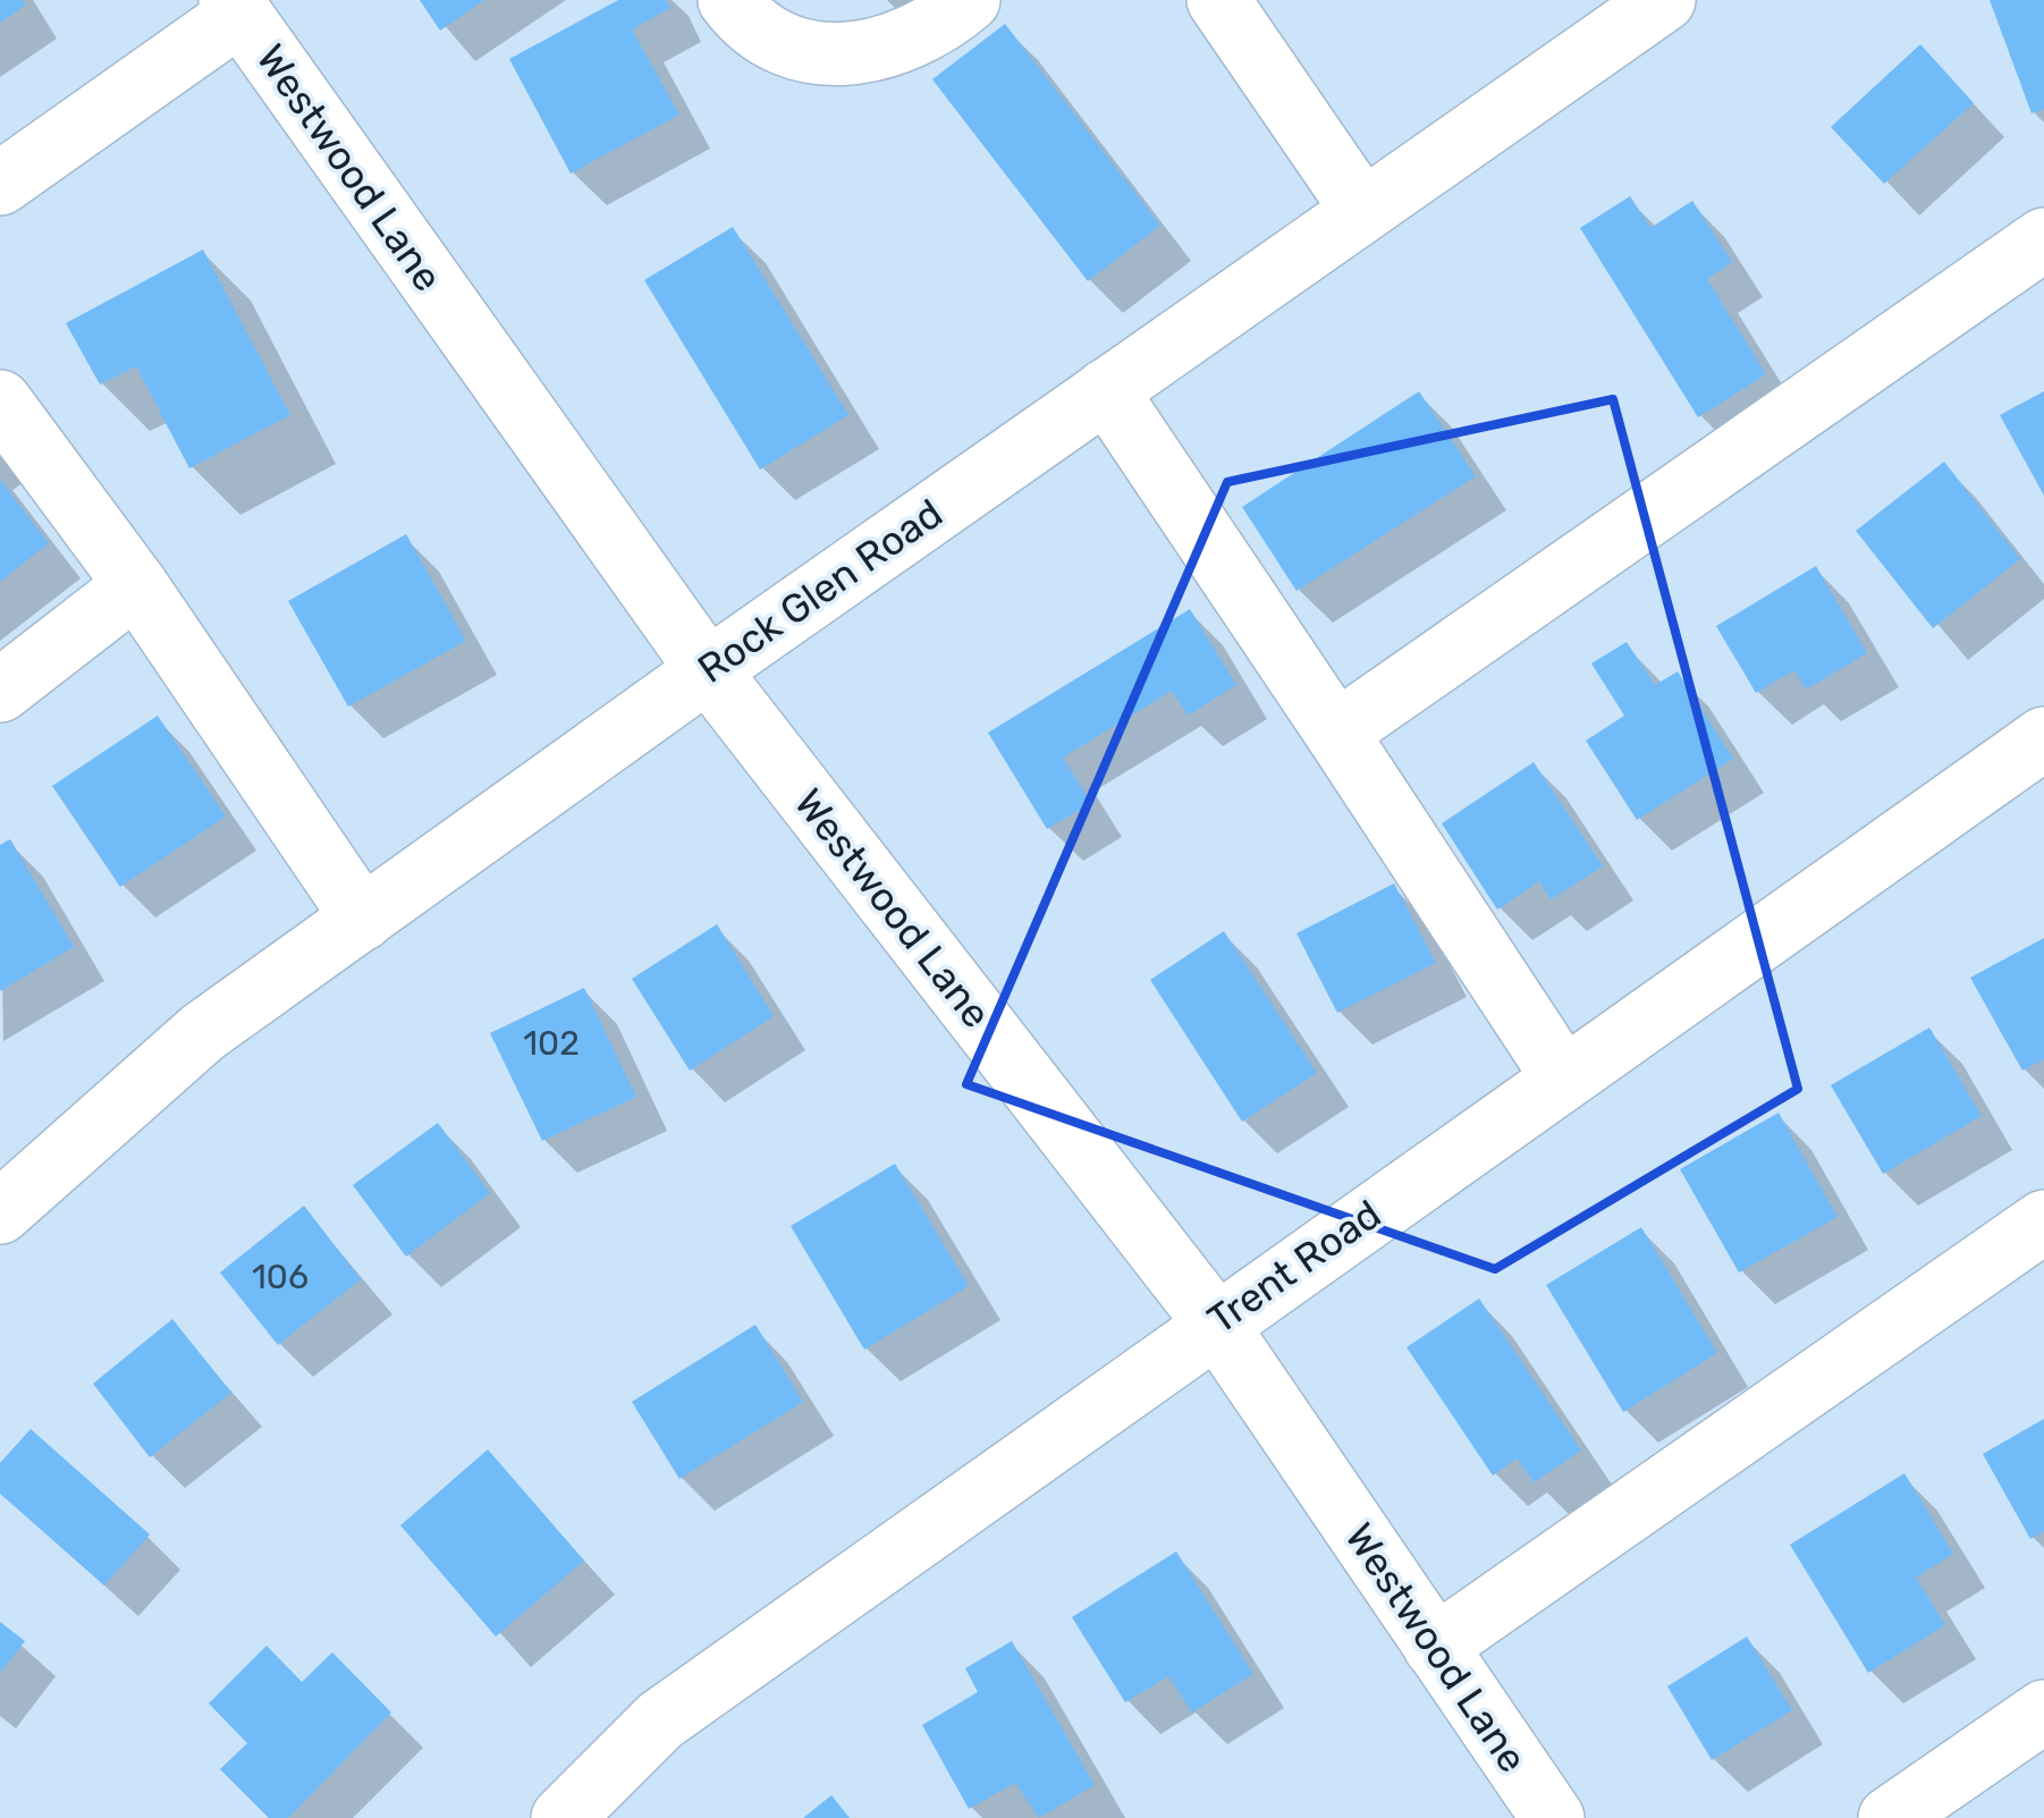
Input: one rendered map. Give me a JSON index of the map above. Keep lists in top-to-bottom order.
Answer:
{
  "streets": {
    "street": ["Westwood Lane", "Rock Glen Road", "Trent Road"]
  },
  "crossings": [
    ["Westwood Lane", "Rock Glen Road"],
    ["Westwood Lane", "Trent Road"]
  ],
  "house_numbers": ["102", "106"]
}
